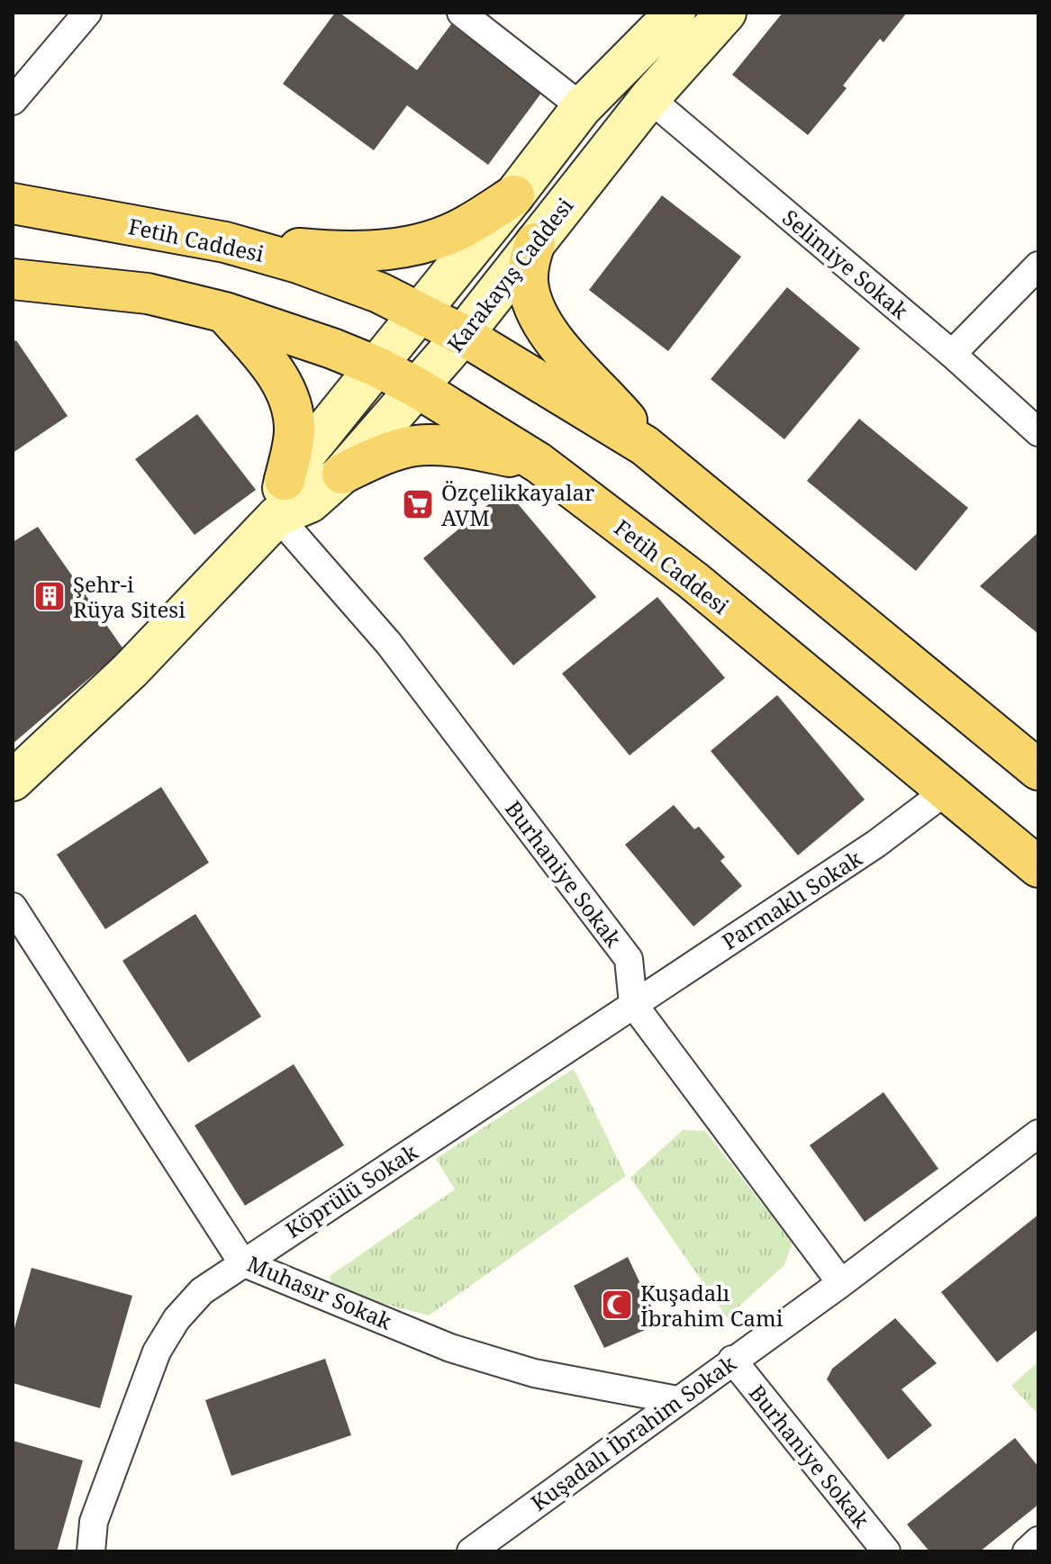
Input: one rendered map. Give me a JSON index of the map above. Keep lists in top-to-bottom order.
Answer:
{
  "streets": {
    "main road": ["Fetih Caddesi", "Karakayış Caddesi"],
    "street": [
      "Selimiye Sokak",
      "Burhaniye Sokak",
      "Parmaklı Sokak",
      "Köprülü Sokak",
      "Muhasır Sokak",
      "Kuşadalı İbrahim Sokak"
    ]
  },
  "crossings": [
    ["Fetih Caddesi", "Karakayış Caddesi"],
    ["Fetih Caddesi", "Parmaklı Sokak"],
    ["Selimiye Sokak", "Karakayış Caddesi"],
    ["Karakayış Caddesi", "Burhaniye Sokak"],
    ["Burhaniye Sokak", "Parmaklı Sokak"],
    ["Burhaniye Sokak", "Köprülü Sokak"],
    ["Burhaniye Sokak", "Kuşadalı İbrahim Sokak"],
    ["Parmaklı Sokak", "Köprülü Sokak"],
    ["Köprülü Sokak", "Muhasır Sokak"],
    ["Muhasır Sokak", "Kuşadalı İbrahim Sokak"]
  ],
  "places": {
    "supermarket": ["Özçelikkayalar AVM"],
    "building": ["Şehr-i Rüya Sitesi"],
    "mosque": ["Kuşadalı İbrahim Cami"]
  }
}
